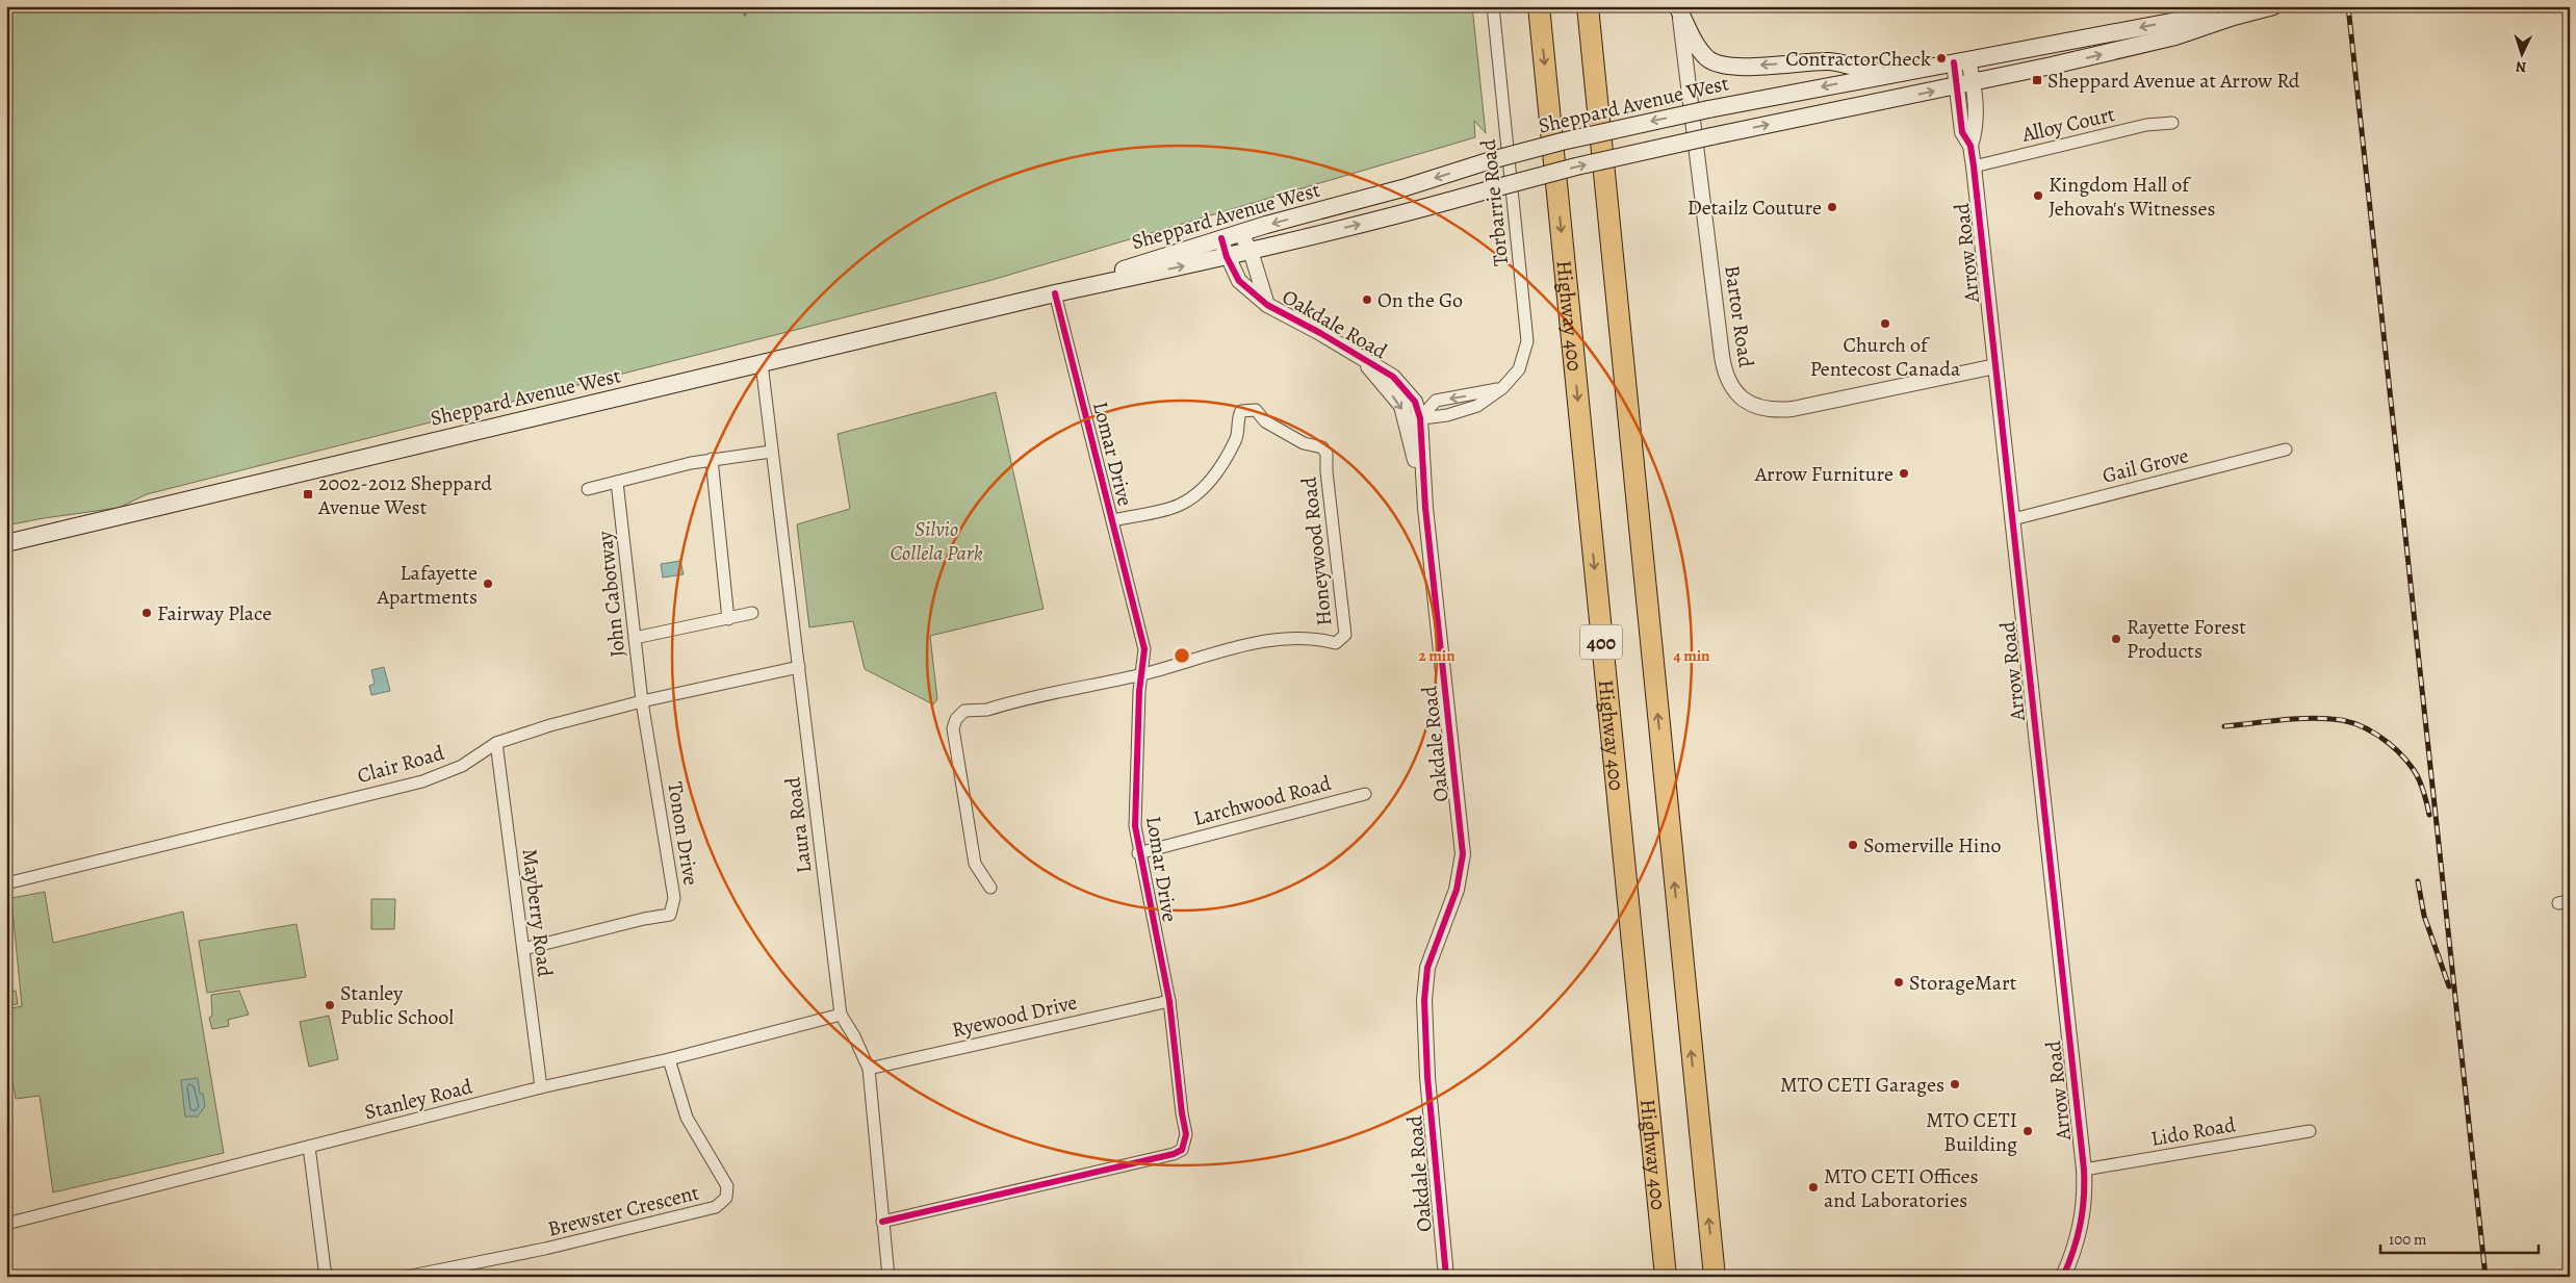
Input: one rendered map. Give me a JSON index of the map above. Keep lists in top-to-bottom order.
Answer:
{
  "streets": {
    "highway": ["Highway 400", "400"],
    "main road": ["Sheppard Avenue West"],
    "street": [
      "Alloy Court",
      "Torbarrie Road",
      "Arrow Road",
      "Bartor Road",
      "Oakdale Road",
      "Lomar Drive",
      "Gail Grove",
      "Honeywood Road",
      "John Cabotway",
      "Clair Road",
      "Larchwood Road",
      "Laura Road",
      "Tonon Drive",
      "Mayberry Road",
      "Ryewood Drive",
      "Stanley Road",
      "Lido Road",
      "Brewster Crescent"
    ]
  },
  "crossings": [
    ["Sheppard Avenue West", "Arrow Road"],
    ["Sheppard Avenue West", "Oakdale Road"],
    ["Sheppard Avenue West", "Lomar Drive"],
    ["Sheppard Avenue West", "Laura Road"],
    ["Alloy Court", "Arrow Road"],
    ["Torbarrie Road", "Oakdale Road"],
    ["Arrow Road", "Bartor Road"],
    ["Arrow Road", "Gail Grove"],
    ["Arrow Road", "Lido Road"],
    ["Lomar Drive", "Honeywood Road"],
    ["Lomar Drive", "Larchwood Road"],
    ["Lomar Drive", "Laura Road"],
    ["Lomar Drive", "Ryewood Drive"],
    ["John Cabotway", "Clair Road"],
    ["John Cabotway", "Tonon Drive"],
    ["Clair Road", "Laura Road"],
    ["Clair Road", "Tonon Drive"],
    ["Clair Road", "Mayberry Road"],
    ["Laura Road", "Ryewood Drive"],
    ["Laura Road", "Stanley Road"],
    ["Tonon Drive", "Mayberry Road"],
    ["Mayberry Road", "Stanley Road"],
    ["Stanley Road", "Brewster Crescent"]
  ],
  "parks": ["Silvio Collela Park"],
  "places": {
    "other": [
      "ContractorCheck",
      "Kingdom Hall of Jehovah's Witnesses",
      "Detailz Couture",
      "On the Go",
      "Church of Pentecost Canada",
      "Arrow Furniture",
      "Lafayette Apartments",
      "Fairway Place",
      "Rayette Forest Products",
      "Somerville Hino",
      "StorageMart",
      "Stanley Public School",
      "MTO CETI Garages",
      "MTO CETI Building",
      "MTO CETI Offices and Laboratories"
    ],
    "transit": ["Sheppard Avenue at Arrow Rd", "2002-2012 Sheppard Avenue West"]
  },
  "scale_bar": "100 m",
  "north": "bottom",
  "rings": ["2 min", "4 min"]
}
